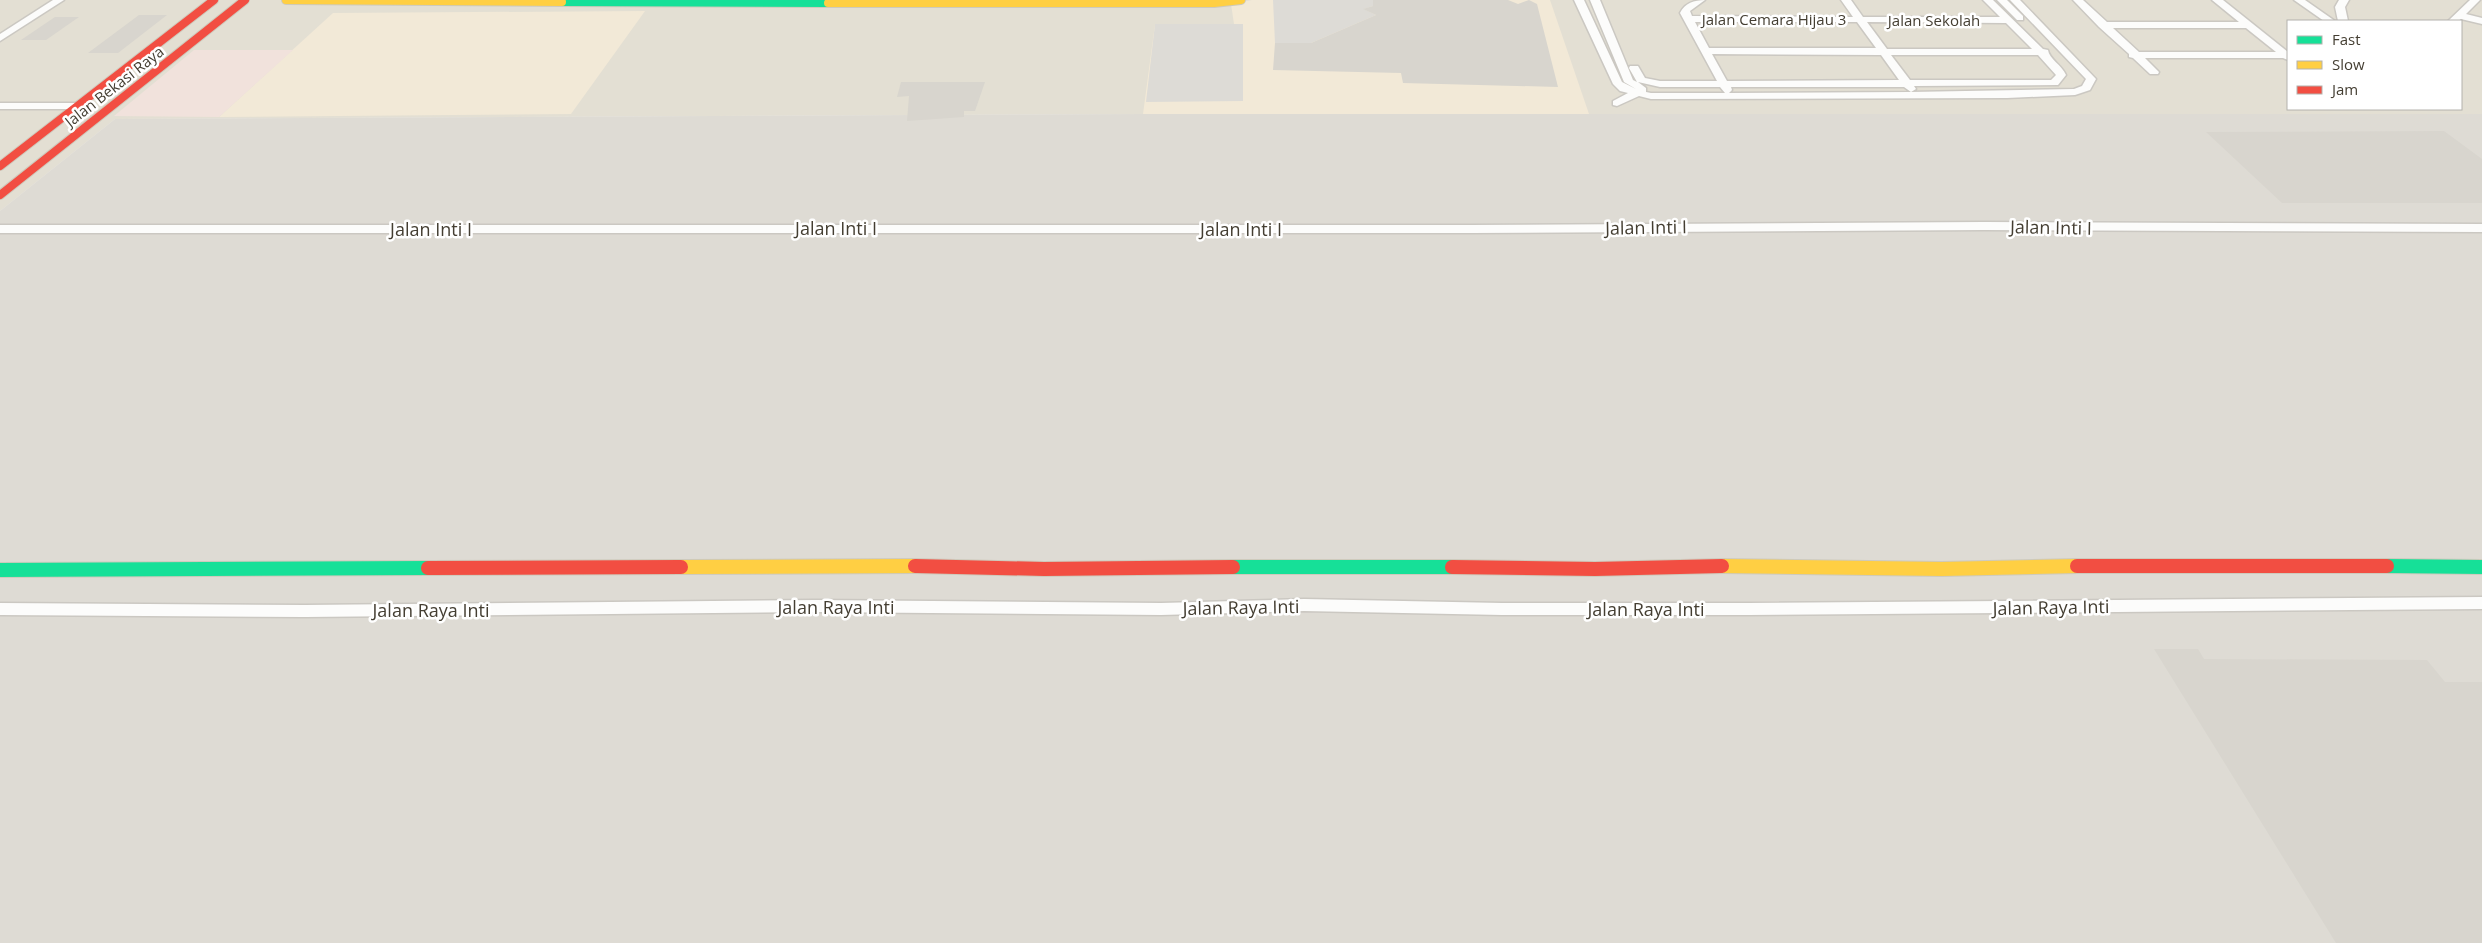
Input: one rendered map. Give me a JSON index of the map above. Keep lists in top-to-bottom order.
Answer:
{
  "streets": {
    "street": [
      "Jalan Cemara Hijau 3",
      "Jalan Sekolah",
      "Jalan Bekasi Raya",
      "Jalan Inti I",
      "Jalan Raya Inti"
    ]
  },
  "crossings": [
    ["Jalan Cemara Hijau 3", "Jalan Sekolah"]
  ],
  "legend": ["Fast", "Slow", "Jam"]
}
